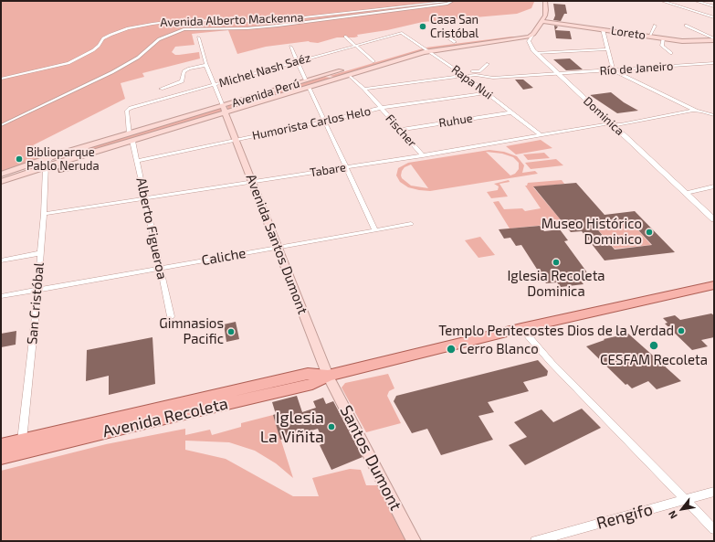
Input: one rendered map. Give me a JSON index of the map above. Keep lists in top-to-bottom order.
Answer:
{
  "streets": {
    "main road": [
      "Loreto",
      "Avenida Perú",
      "Avenida Santos Dumont",
      "Avenida Recoleta",
      "Santos Dumont"
    ],
    "street": [
      "Avenida Alberto Mackenna",
      "Río de Janeiro",
      "Michel Nash Saéz",
      "Rapa Nui",
      "Dominica",
      "Ruhue",
      "Humorista Carlos Helo",
      "Fischer",
      "Tabare",
      "Alberto Figueroa",
      "Caliche",
      "San Cristóbal",
      "Rengifo"
    ]
  },
  "crossings": [
    ["Río de Janeiro", "Dominica"],
    ["Michel Nash Saéz", "Rapa Nui"],
    ["Michel Nash Saéz", "Avenida Perú"],
    ["Michel Nash Saéz", "Avenida Santos Dumont"],
    ["Rapa Nui", "Avenida Perú"],
    ["Rapa Nui", "Ruhue"],
    ["Rapa Nui", "Humorista Carlos Helo"],
    ["Rapa Nui", "Tabare"],
    ["Avenida Perú", "Dominica"],
    ["Avenida Perú", "Fischer"],
    ["Avenida Perú", "Alberto Figueroa"],
    ["Avenida Perú", "Avenida Santos Dumont"],
    ["Avenida Perú", "San Cristóbal"],
    ["Dominica", "Tabare"],
    ["Ruhue", "Fischer"],
    ["Humorista Carlos Helo", "Fischer"],
    ["Humorista Carlos Helo", "Alberto Figueroa"],
    ["Humorista Carlos Helo", "Avenida Santos Dumont"],
    ["Fischer", "Tabare"],
    ["Tabare", "Alberto Figueroa"],
    ["Tabare", "Avenida Santos Dumont"],
    ["Tabare", "San Cristóbal"],
    ["Alberto Figueroa", "Caliche"],
    ["Avenida Santos Dumont", "Caliche"],
    ["Avenida Santos Dumont", "Avenida Recoleta"],
    ["Avenida Santos Dumont", "Santos Dumont"],
    ["Caliche", "San Cristóbal"],
    ["San Cristóbal", "Avenida Recoleta"],
    ["Avenida Recoleta", "Santos Dumont"]
  ],
  "places": [
    "Casa San Cristóbal",
    "Biblioparque Pablo Neruda",
    "Museo Histórico Dominico",
    "Iglesia Recoleta Dominica",
    "Templo Pentecostes Dios de la Verdad",
    "Gimnasios Pacific",
    "CESFAM Recoleta",
    "Cerro Blanco",
    "Iglesia La Viñita"
  ],
  "north": "bottom left"
}
